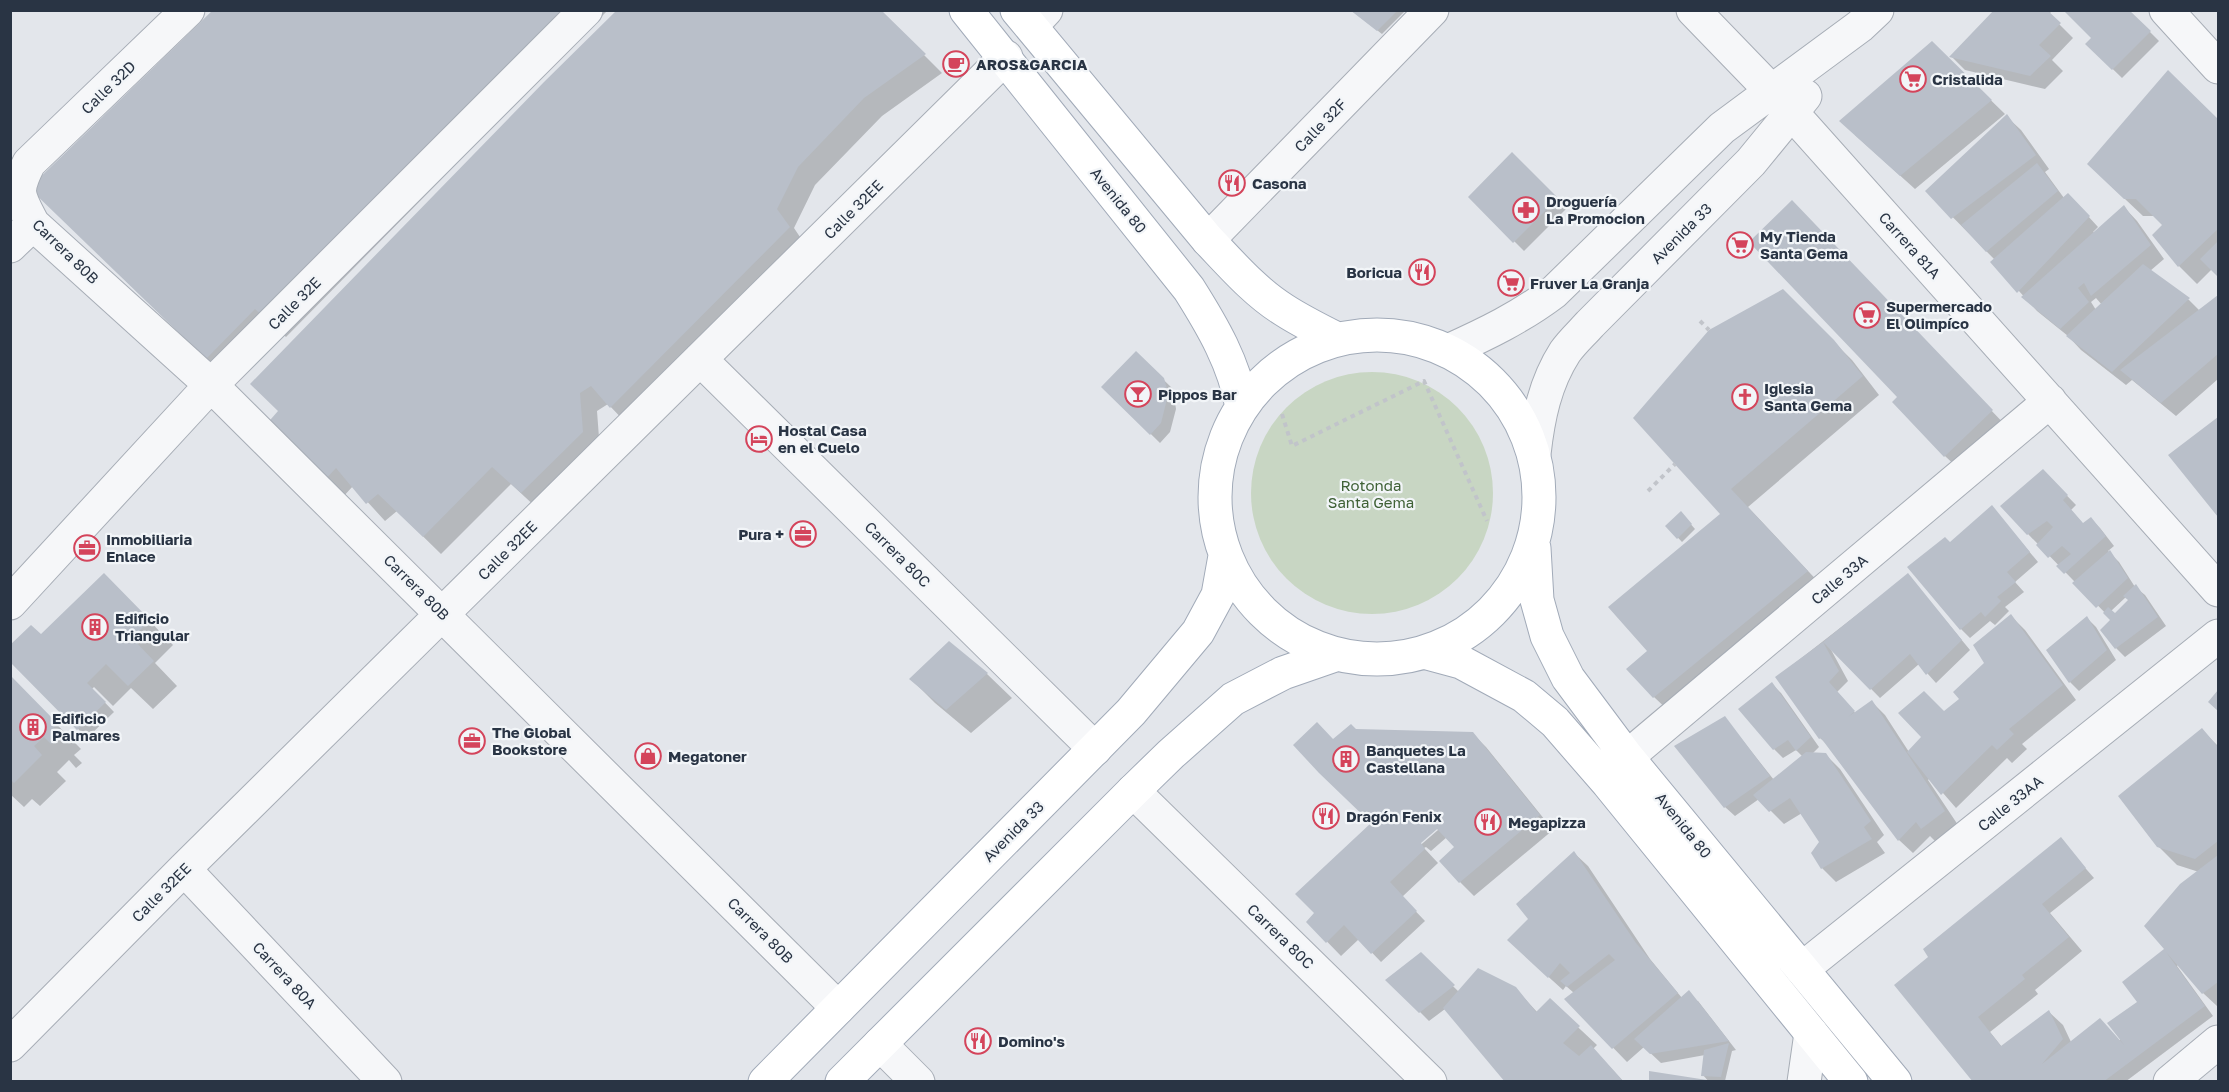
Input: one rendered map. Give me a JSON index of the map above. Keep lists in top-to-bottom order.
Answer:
{
  "streets": {
    "main road": ["Avenida 80", "Avenida 33"],
    "street": [
      "Calle 32D",
      "Calle 32F",
      "Calle 32EE",
      "Carrera 81A",
      "Carrera 80B",
      "Calle 32E",
      "Carrera 80C",
      "Calle 33A",
      "Calle 33AA",
      "Carrera 80A"
    ]
  },
  "crossings": [
    ["Calle 32D", "Carrera 80B"],
    ["Avenida 80", "Calle 32EE"],
    ["Avenida 80", "Calle 33A"],
    ["Avenida 80", "Calle 33AA"],
    ["Calle 32EE", "Carrera 80B"],
    ["Calle 32EE", "Carrera 80C"],
    ["Calle 32EE", "Carrera 80A"],
    ["Avenida 33", "Carrera 81A"],
    ["Avenida 33", "Carrera 80B"],
    ["Avenida 33", "Carrera 80C"],
    ["Carrera 81A", "Calle 33A"],
    ["Carrera 80B", "Calle 32E"]
  ],
  "parks": ["Rotonda Santa Gema"],
  "places": {
    "cafe": ["AROS&GARCIA"],
    "supermarket": [
      "Cristalida",
      "My Tienda Santa Gema",
      "Fruver La Granja",
      "Supermercado El Olimpíco"
    ],
    "restaurant": [
      "Casona",
      "Boricua",
      "Dragón Fenix",
      "Megapizza",
      "Domino's"
    ],
    "pharmacy": ["Droguería La Promocion"],
    "bar": ["Pippos Bar"],
    "church": ["Iglesia Santa Gema"],
    "hotel": ["Hostal Casa en el Cuelo"],
    "office": ["Pura +", "Inmobiliaria Enlace", "The Global Bookstore"],
    "building": ["Edificio Triangular", "Edificio Palmares", "Banquetes La Castellana"],
    "shop": ["Megatoner"]
  }
}
